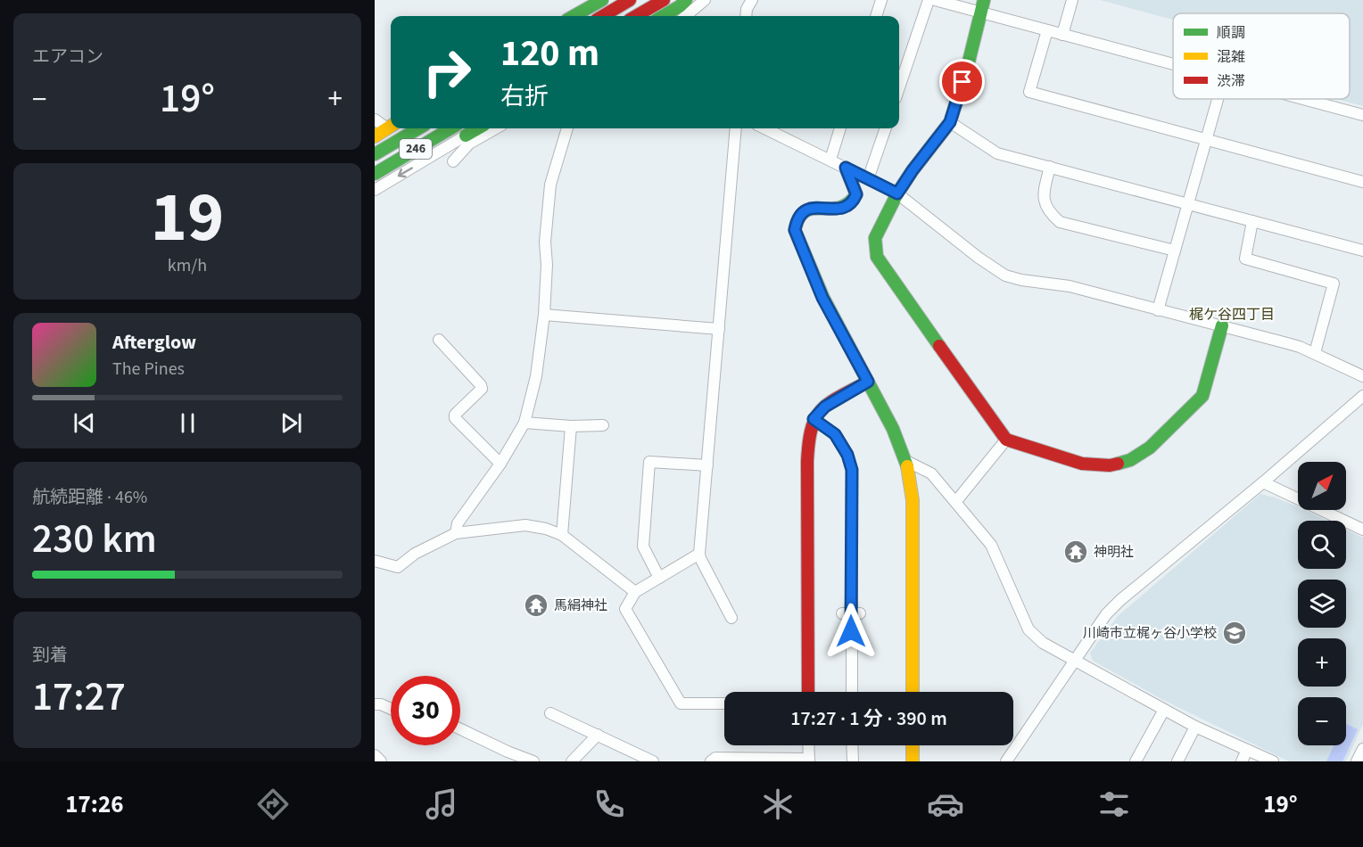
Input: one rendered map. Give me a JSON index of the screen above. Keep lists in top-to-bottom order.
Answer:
{
  "streets": {
    "main road": ["246"]
  },
  "districts": ["梶ケ谷四丁目"],
  "places": {
    "temple": ["神明社", "馬絹神社"],
    "school or university": ["川崎市立梶ヶ谷小学校"]
  },
  "legend": ["順調", "混雑", "渋滞"],
  "north": "top right",
  "page": {
    "tile": [
      "エアコン",
      ["19", "km/h"],
      ["航続距離 · 46%", "230 km"],
      ["到着", "17:27"]
    ],
    "turn": ["120 m", "右折"],
    "heat": ["−", "19°", "+"],
    "song": ["Afterglow", "The Pines"],
    "map_buttons": ["+", "−"],
    "limit": "30",
    "trip": "17:27 · 1 分 · 390 m",
    "tabs": ["17:26", "19°"]
  }
}
